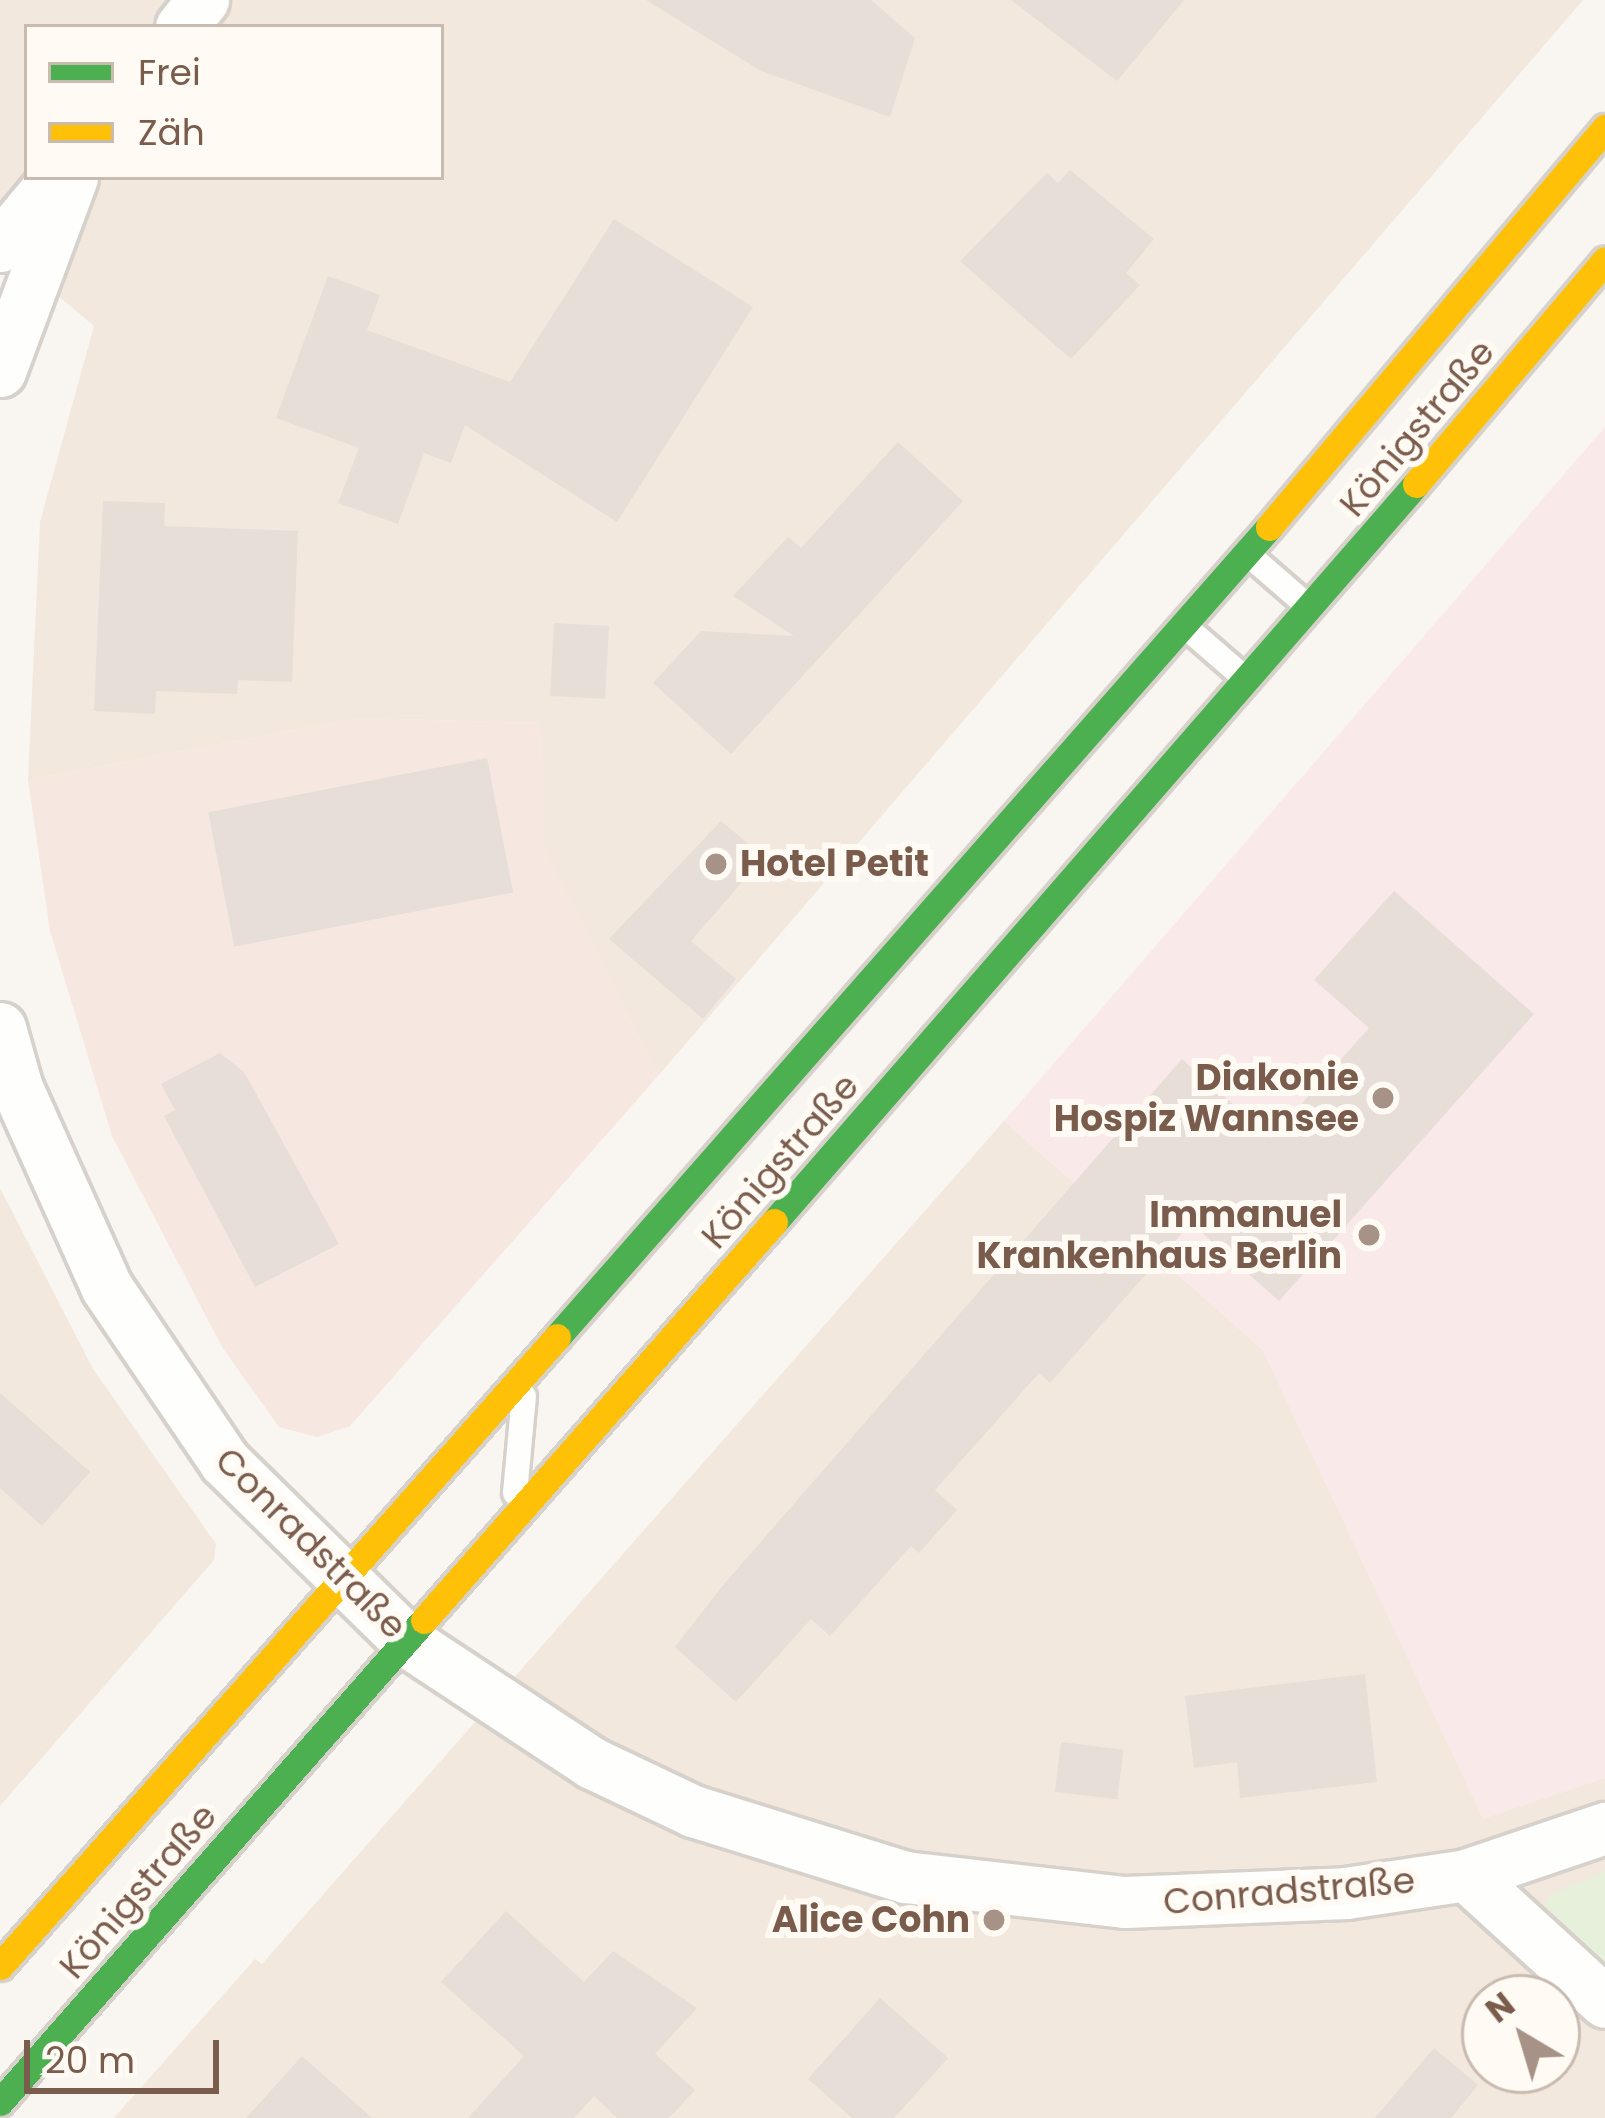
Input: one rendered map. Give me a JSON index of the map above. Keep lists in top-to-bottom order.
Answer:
{
  "streets": {
    "main road": ["Königstraße"],
    "street": ["Conradstraße"]
  },
  "crossings": [
    ["Königstraße", "Conradstraße"]
  ],
  "places": [
    "Hotel Petit",
    "Diakonie Hospiz Wannsee",
    "Immanuel Krankenhaus Berlin",
    "Alice Cohn"
  ],
  "legend": ["Frei", "Zäh"],
  "scale_bar": "20 m",
  "north": "top left"
}
